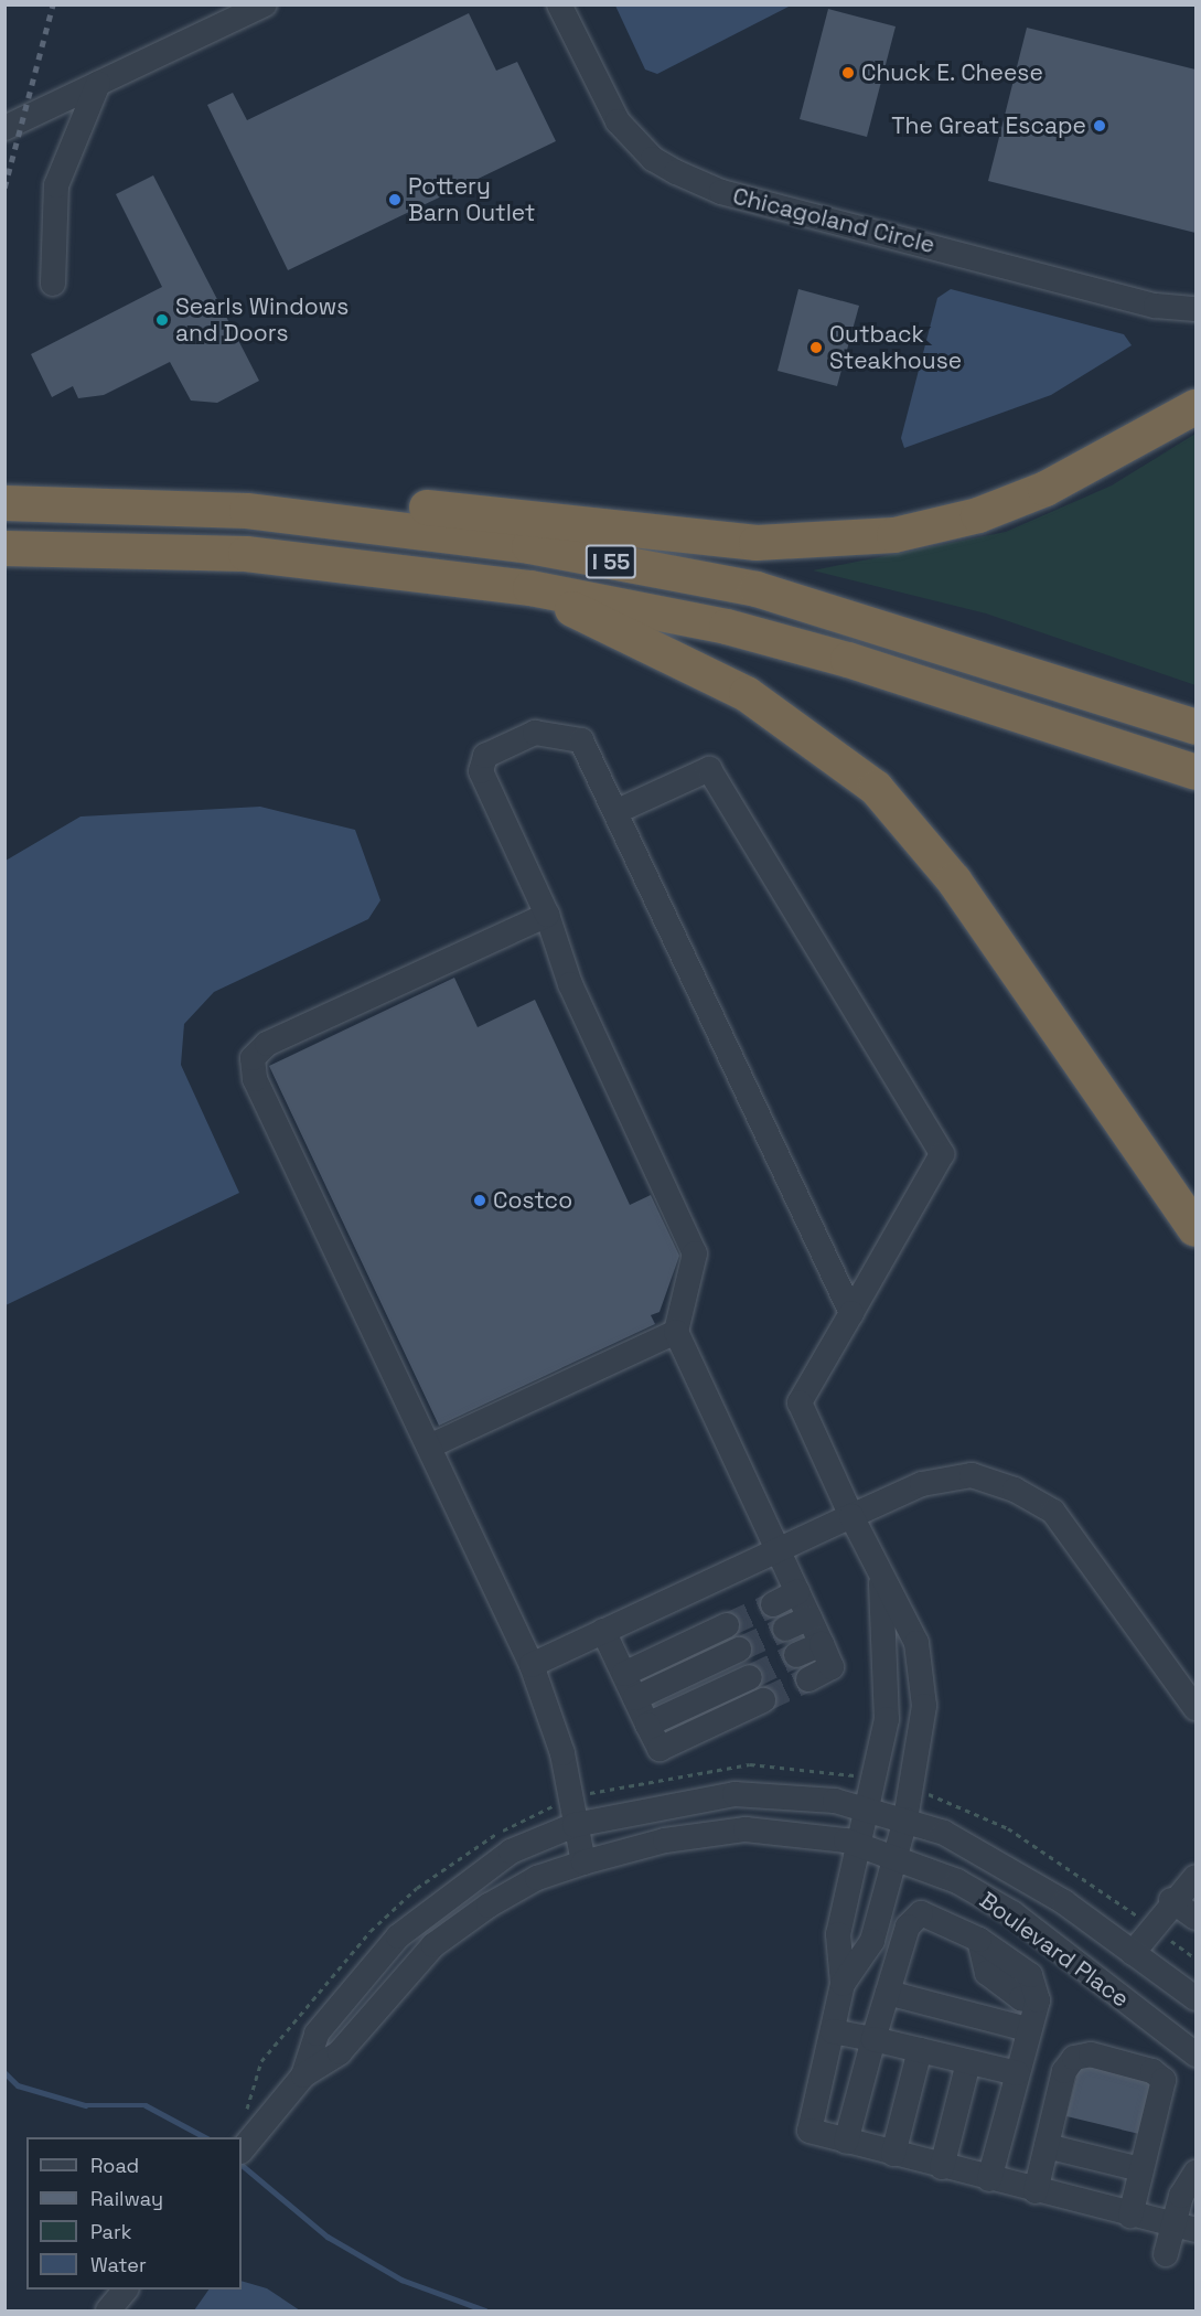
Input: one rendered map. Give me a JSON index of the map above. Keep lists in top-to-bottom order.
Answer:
{
  "streets": {
    "highway": ["I 55"],
    "street": ["Chicagoland Circle", "Boulevard Place"]
  },
  "places": [
    "Chuck E. Cheese",
    "The Great Escape",
    "Pottery Barn Outlet",
    "Searls Windows and Doors",
    "Outback Steakhouse",
    "Costco"
  ],
  "legend": [
    "Road",
    "Railway",
    "Park",
    "Water"
  ]
}
